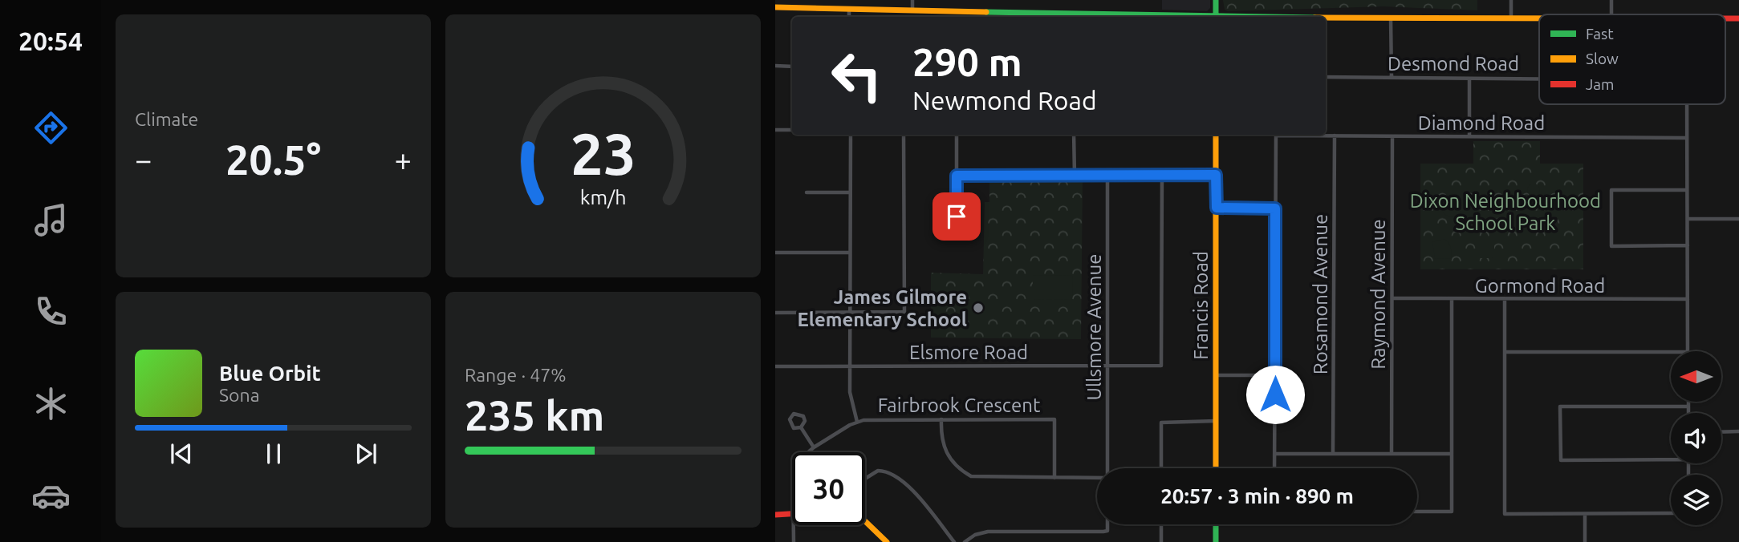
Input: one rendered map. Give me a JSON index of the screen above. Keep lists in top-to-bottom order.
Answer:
{
  "streets": {
    "main road": ["Francis Road"],
    "street": [
      "Desmond Road",
      "Diamond Road",
      "Gormond Road",
      "Rosamond Avenue",
      "Raymond Avenue",
      "Ullsmore Avenue",
      "Elsmore Road",
      "Fairbrook Crescent"
    ]
  },
  "crossings": [
    ["Desmond Road", "Diamond Road"],
    ["Diamond Road", "Rosamond Avenue"],
    ["Diamond Road", "Raymond Avenue"],
    ["Gormond Road", "Raymond Avenue"],
    ["Ullsmore Avenue", "Elsmore Road"]
  ],
  "parks": ["Dixon Neighbourhood School Park"],
  "places": ["James Gilmore Elementary School"],
  "legend": ["Fast", "Slow", "Jam"],
  "north": "left",
  "page": {
    "tabs": "20:54",
    "tile": [
      "Climate",
      ["Range · 47%", "235 km"]
    ],
    "turn": ["290 m", "Newmond Road"],
    "heat": ["−", "20.5°", "+"],
    "song": ["Blue Orbit", "Sona"],
    "limit": "30",
    "trip": "20:57 · 3 min · 890 m",
    "gauge": ["23", "km/h"]
  }
}
